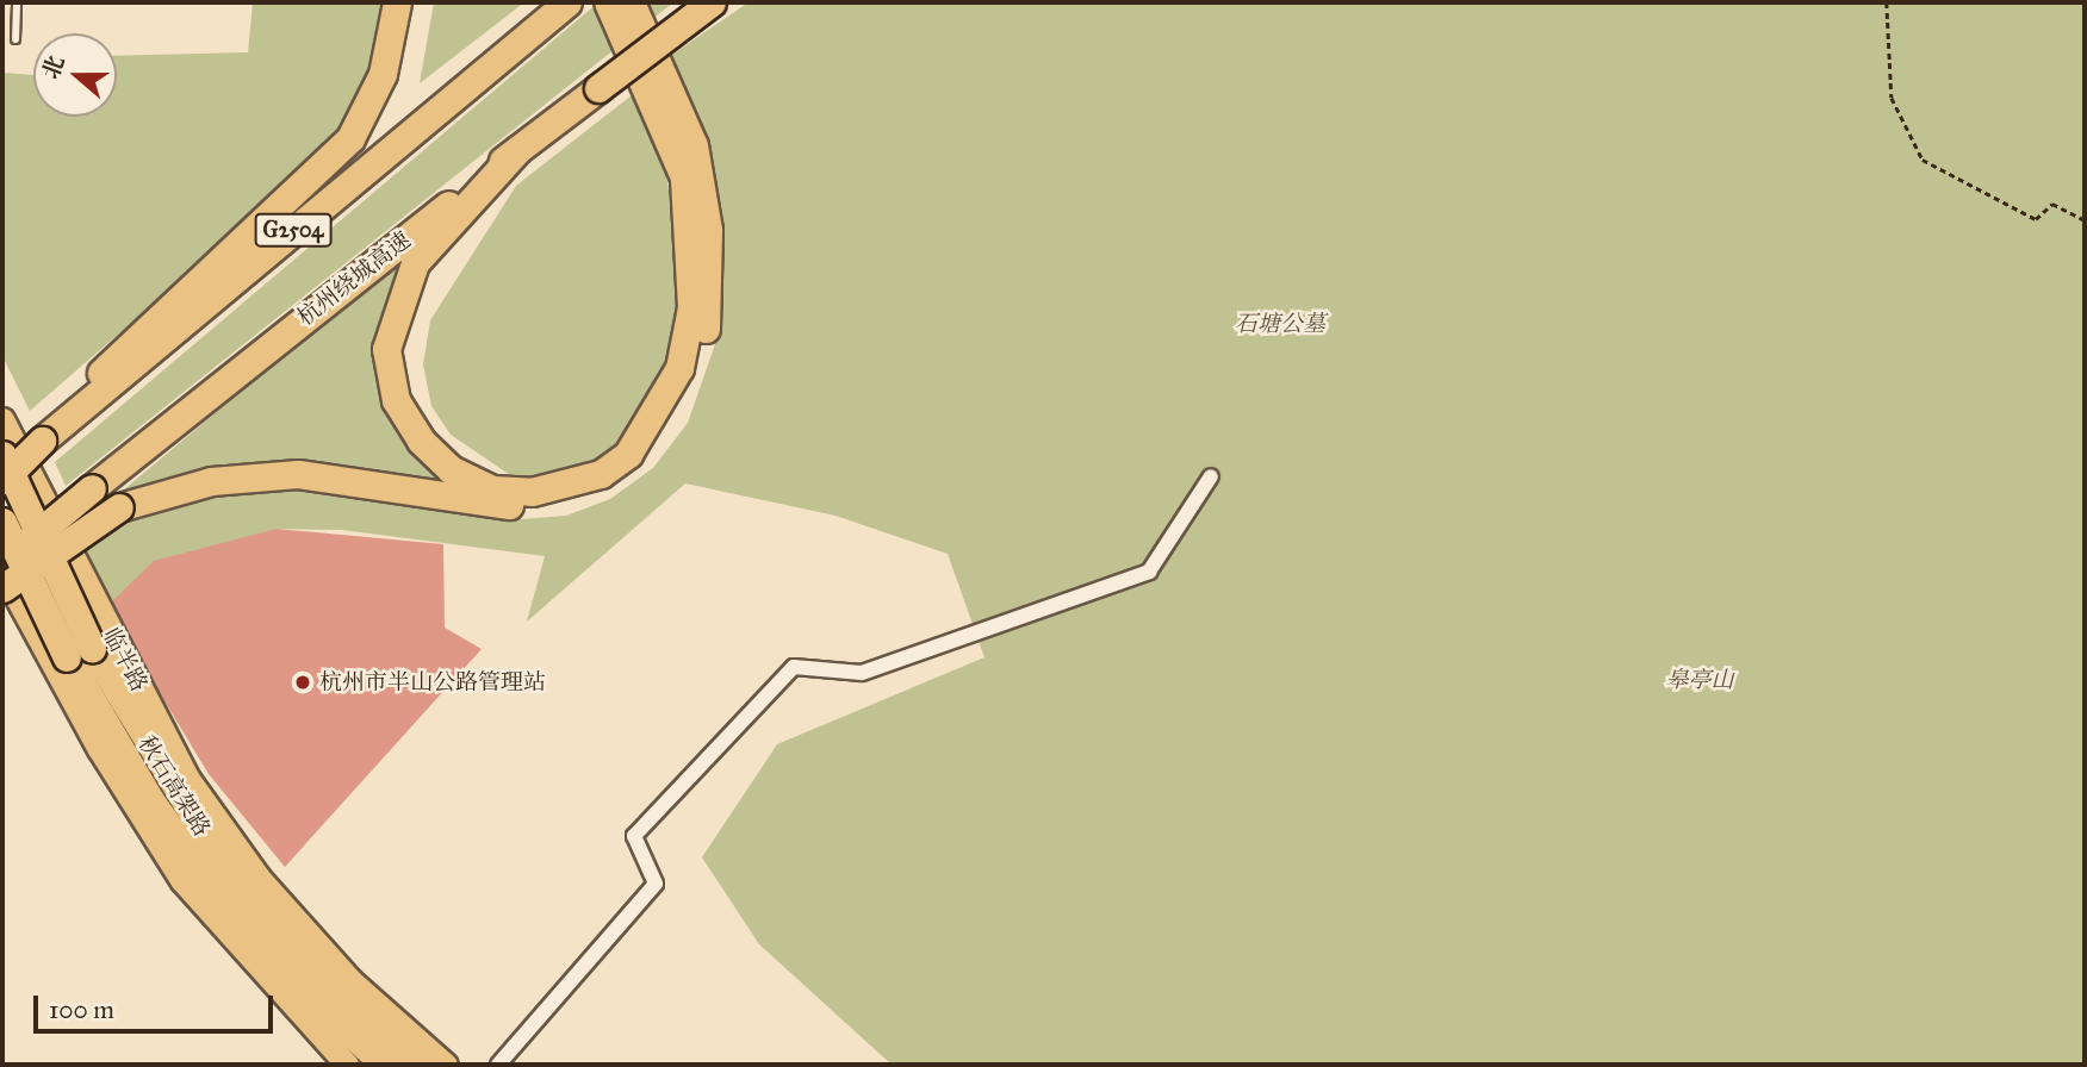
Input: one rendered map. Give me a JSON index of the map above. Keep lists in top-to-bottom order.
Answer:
{
  "streets": {
    "highway": ["G2504", "杭州绕城高速", "秋石高架路"],
    "main road": ["临半路"]
  },
  "parks": ["石塘公墓", "皋亭山"],
  "places": ["杭州市半山公路管理站"],
  "scale_bar": "100 m",
  "north": "left"
}
